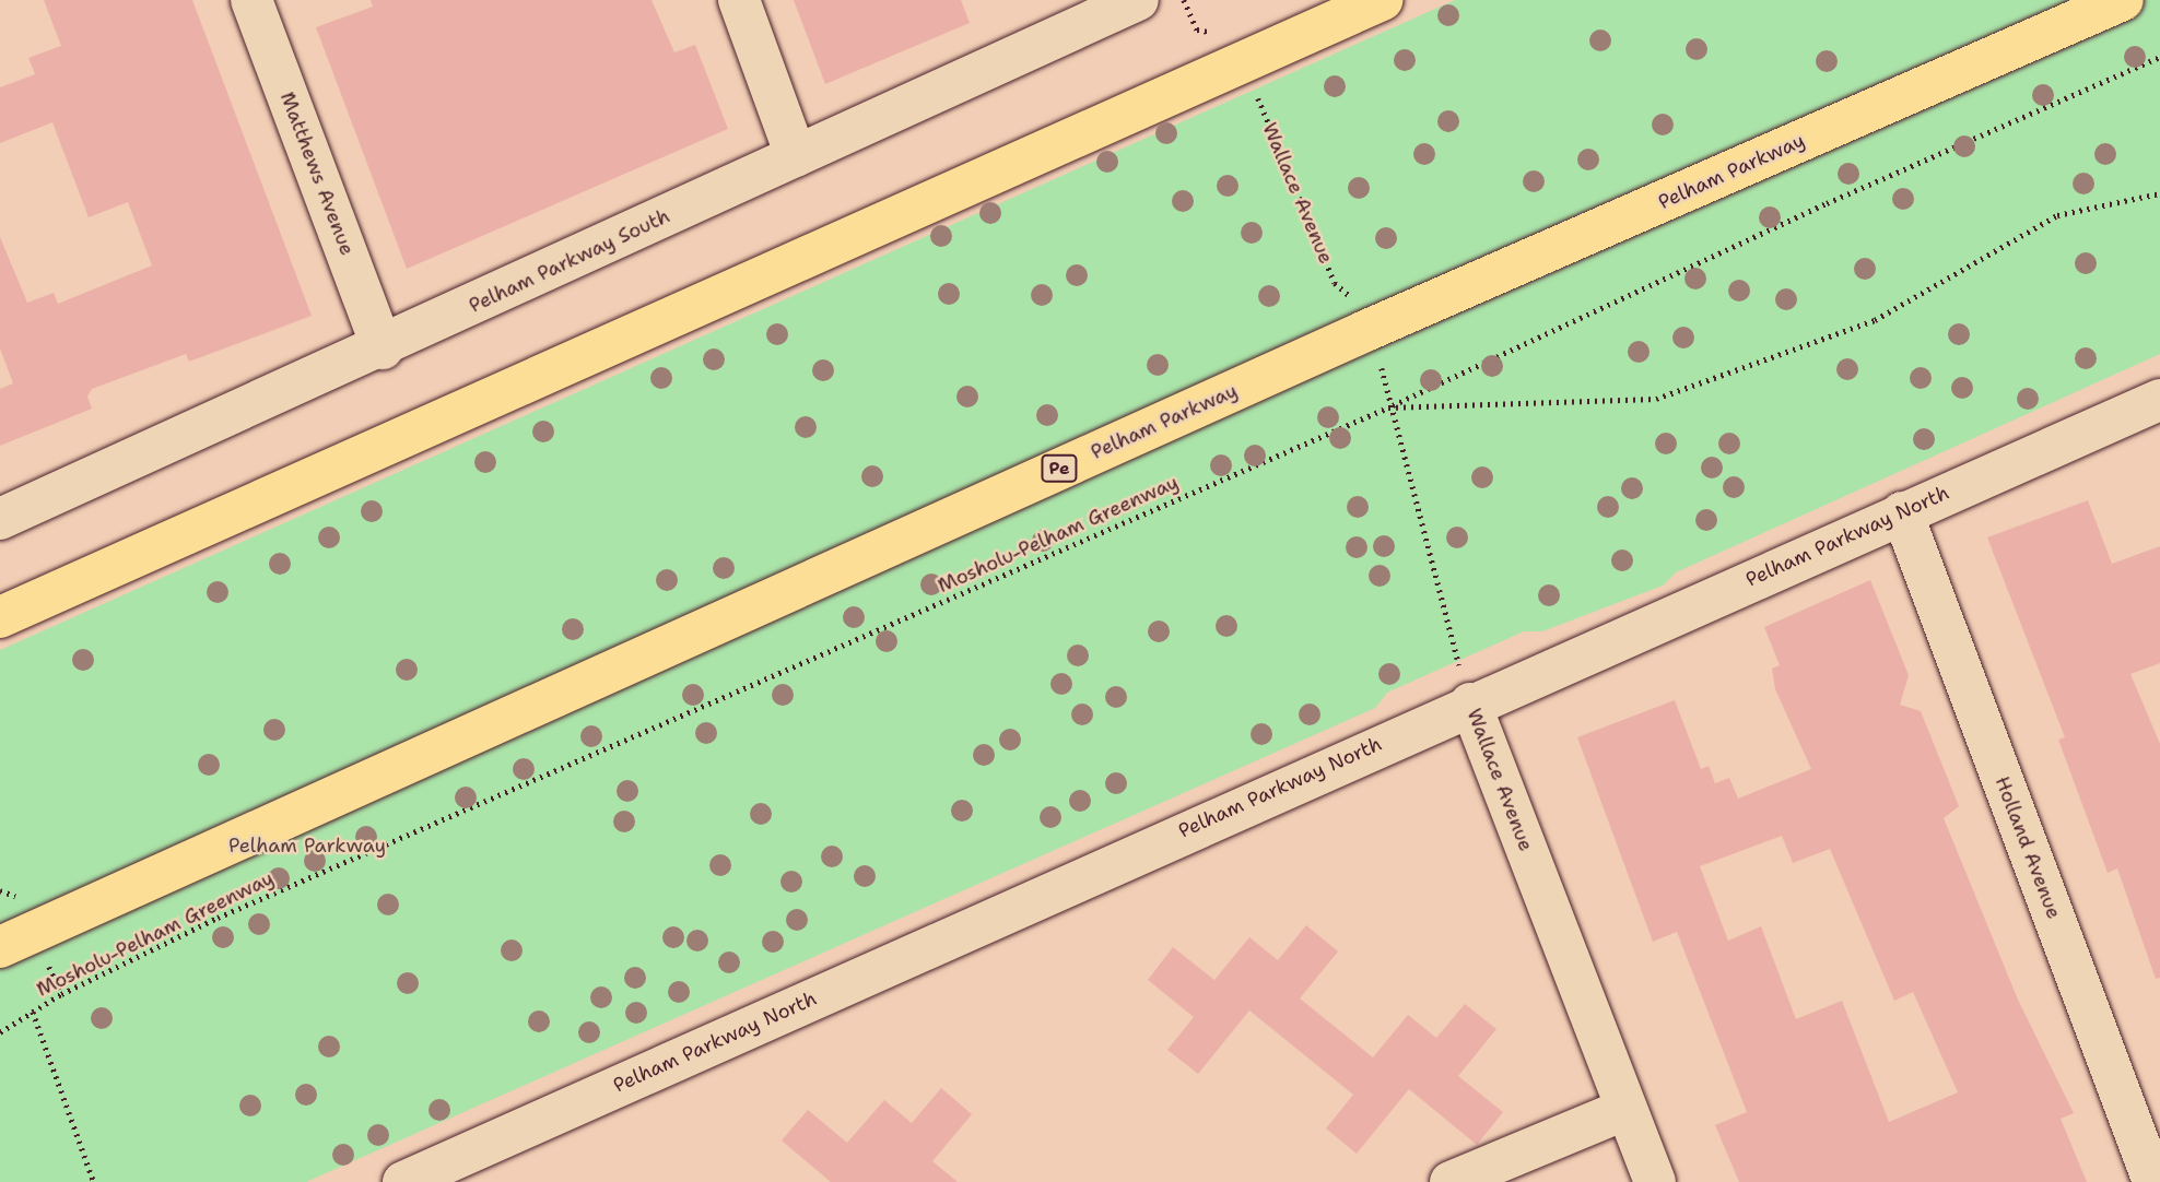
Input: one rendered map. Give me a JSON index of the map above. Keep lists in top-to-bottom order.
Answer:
{
  "streets": {
    "main road": ["Pelham Parkway", "Pe"],
    "street": [
      "Matthews Avenue",
      "Wallace Avenue",
      "Pelham Parkway South",
      "Pelham Parkway North",
      "Holland Avenue"
    ],
    "path": ["Mosholu-Pelham Greenway"]
  },
  "crossings": [
    ["Matthews Avenue", "Pelham Parkway South"],
    ["Wallace Avenue", "Mosholu-Pelham Greenway"],
    ["Wallace Avenue", "Pelham Parkway North"],
    ["Pelham Parkway North", "Holland Avenue"]
  ],
  "parks": ["Pelham Parkway"]
}
